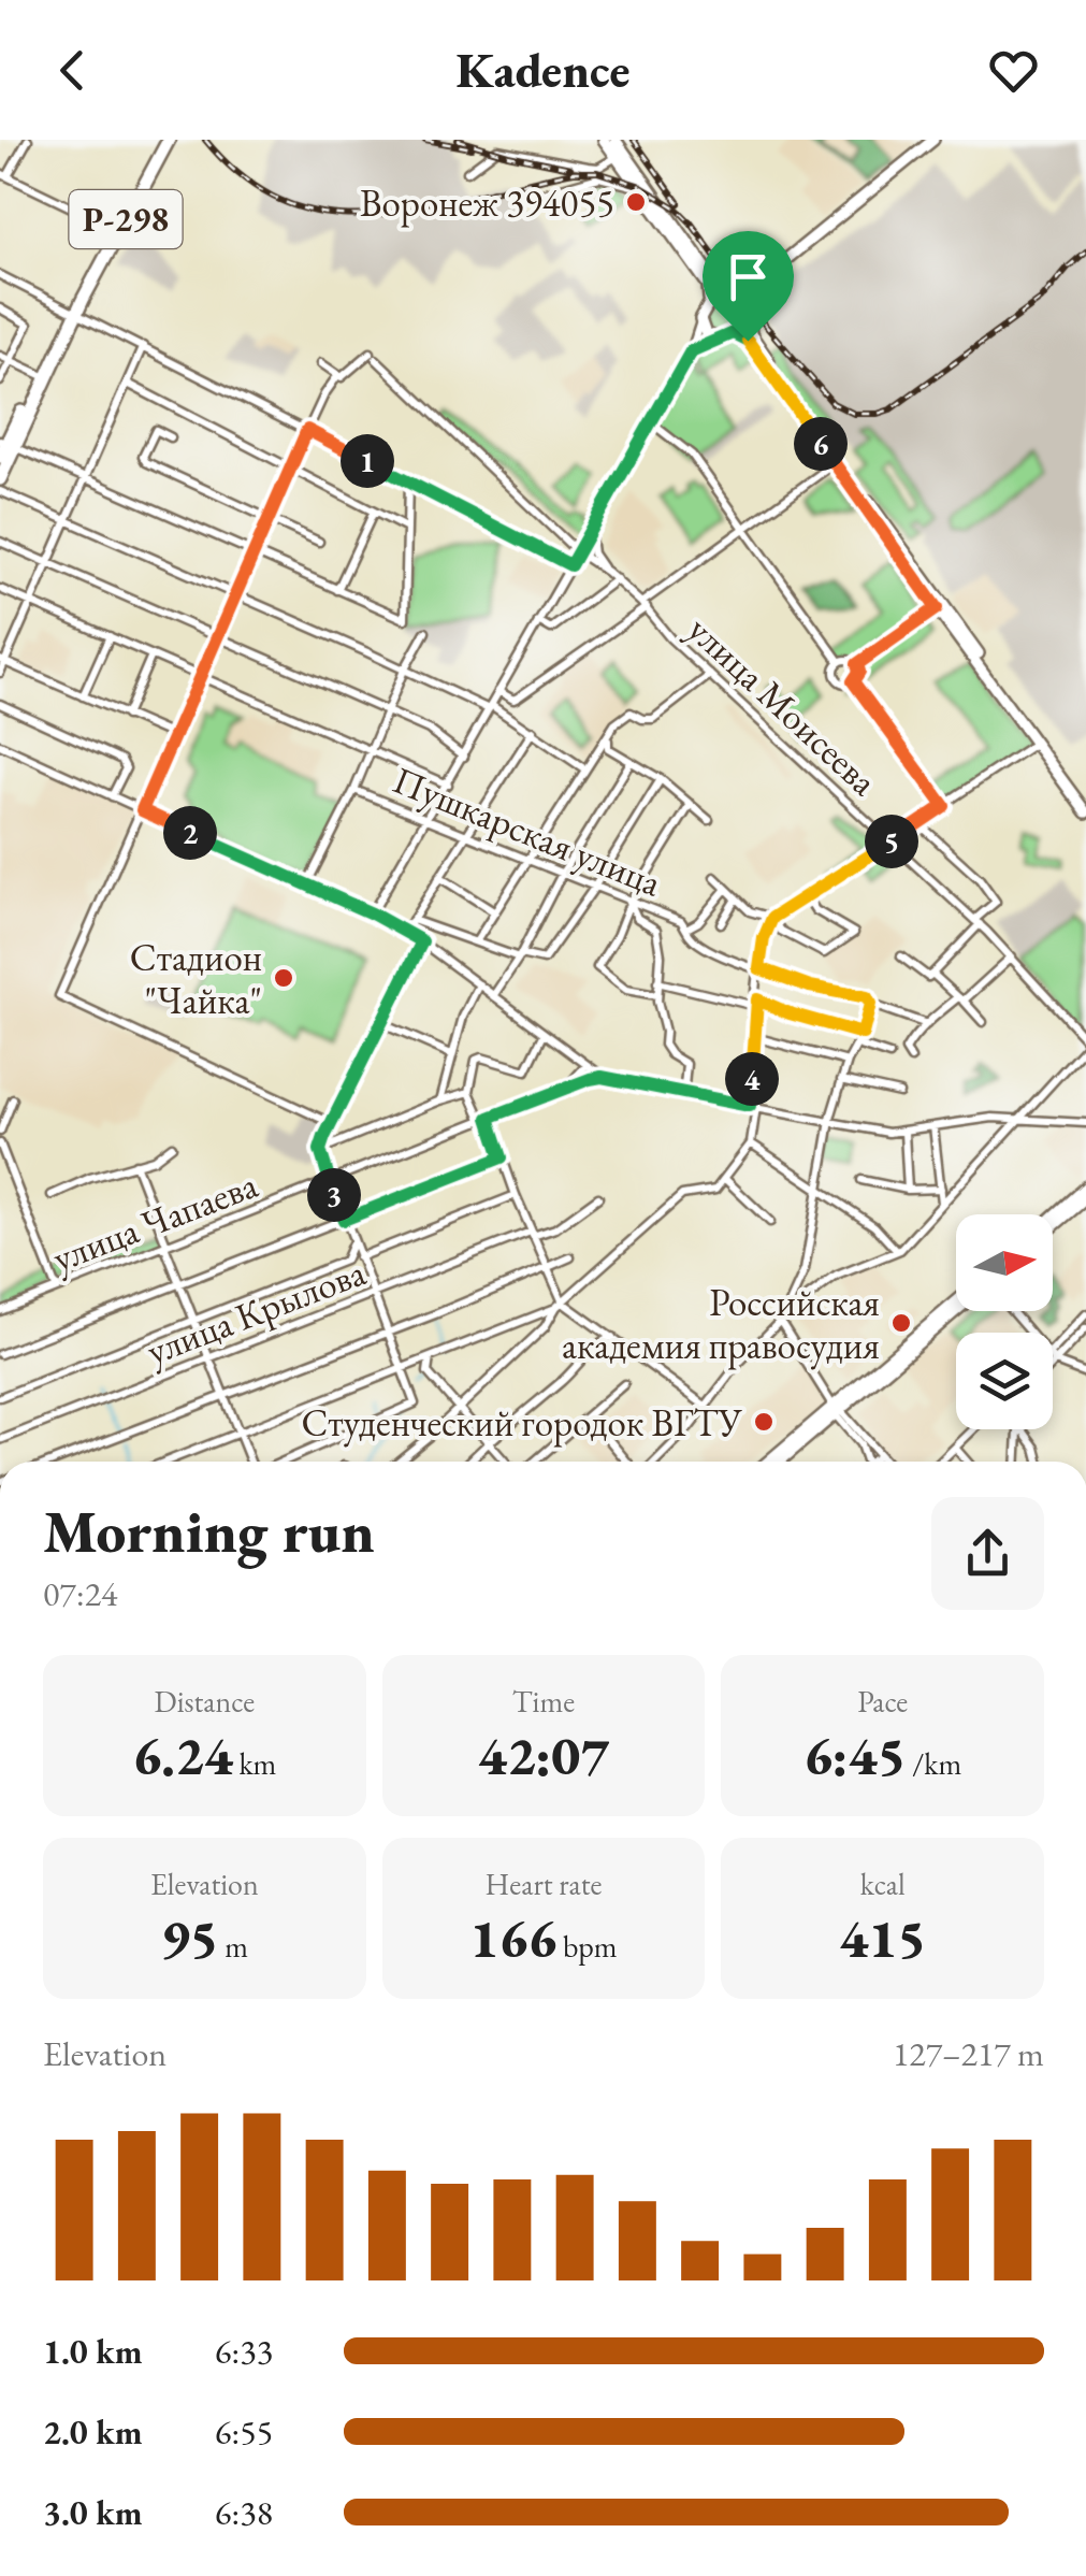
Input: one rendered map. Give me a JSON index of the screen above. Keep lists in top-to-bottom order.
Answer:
{
  "streets": {
    "highway": ["Р-298"],
    "street": [
      "улица Моисеева",
      "Пушкарская улица",
      "улица Чапаева",
      "улица Крылова"
    ]
  },
  "places": [
    "Воронеж 394055",
    "Стадион \"Чайка\"",
    "Российская академия правосудия",
    "Студенческий городок ВГТУ"
  ],
  "north": "right",
  "page": {
    "header": "Kadence",
    "pins": [
      "6",
      "1",
      "2",
      "5",
      "4",
      "3"
    ],
    "heading": ["Morning run", "07:24"],
    "stats": [
      ["Distance", "6.24 km"],
      ["Time", "42:07"],
      ["Pace", "6:45 /km"],
      ["Elevation", "95 m"],
      ["Heart rate", "166 bpm"],
      ["kcal", "415"]
    ],
    "chart": ["Elevation", "127–217 m"],
    "list": [
      {
        "name": "1.0 km",
        "note": "6:33"
      },
      {
        "name": "2.0 km",
        "note": "6:55"
      },
      {
        "name": "3.0 km",
        "note": "6:38"
      }
    ]
  }
}
